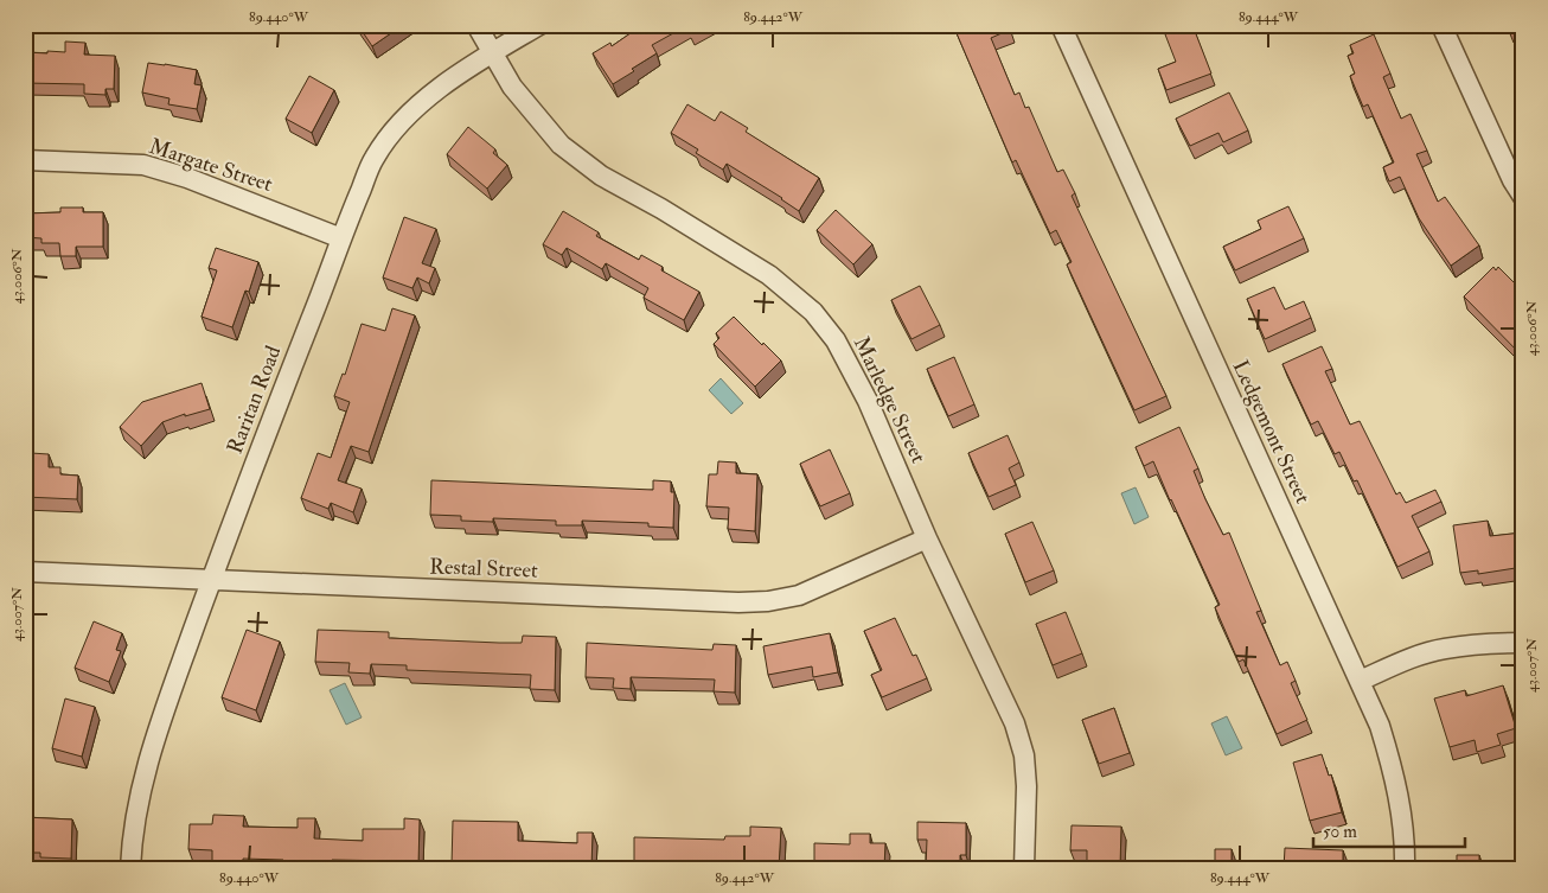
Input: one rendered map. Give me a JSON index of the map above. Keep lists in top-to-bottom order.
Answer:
{
  "streets": {
    "street": [
      "Margate Street",
      "Raritan Road",
      "Marledge Street",
      "Ledgemont Street",
      "Restal Street"
    ]
  },
  "crossings": [
    ["Margate Street", "Raritan Road"],
    ["Raritan Road", "Marledge Street"],
    ["Raritan Road", "Restal Street"],
    ["Marledge Street", "Restal Street"]
  ],
  "scale_bar": "50 m",
  "coordinates": [
    "89.440°W",
    "89.442°W",
    "89.444°W",
    "43.006°N",
    "43.007°N"
  ]
}
